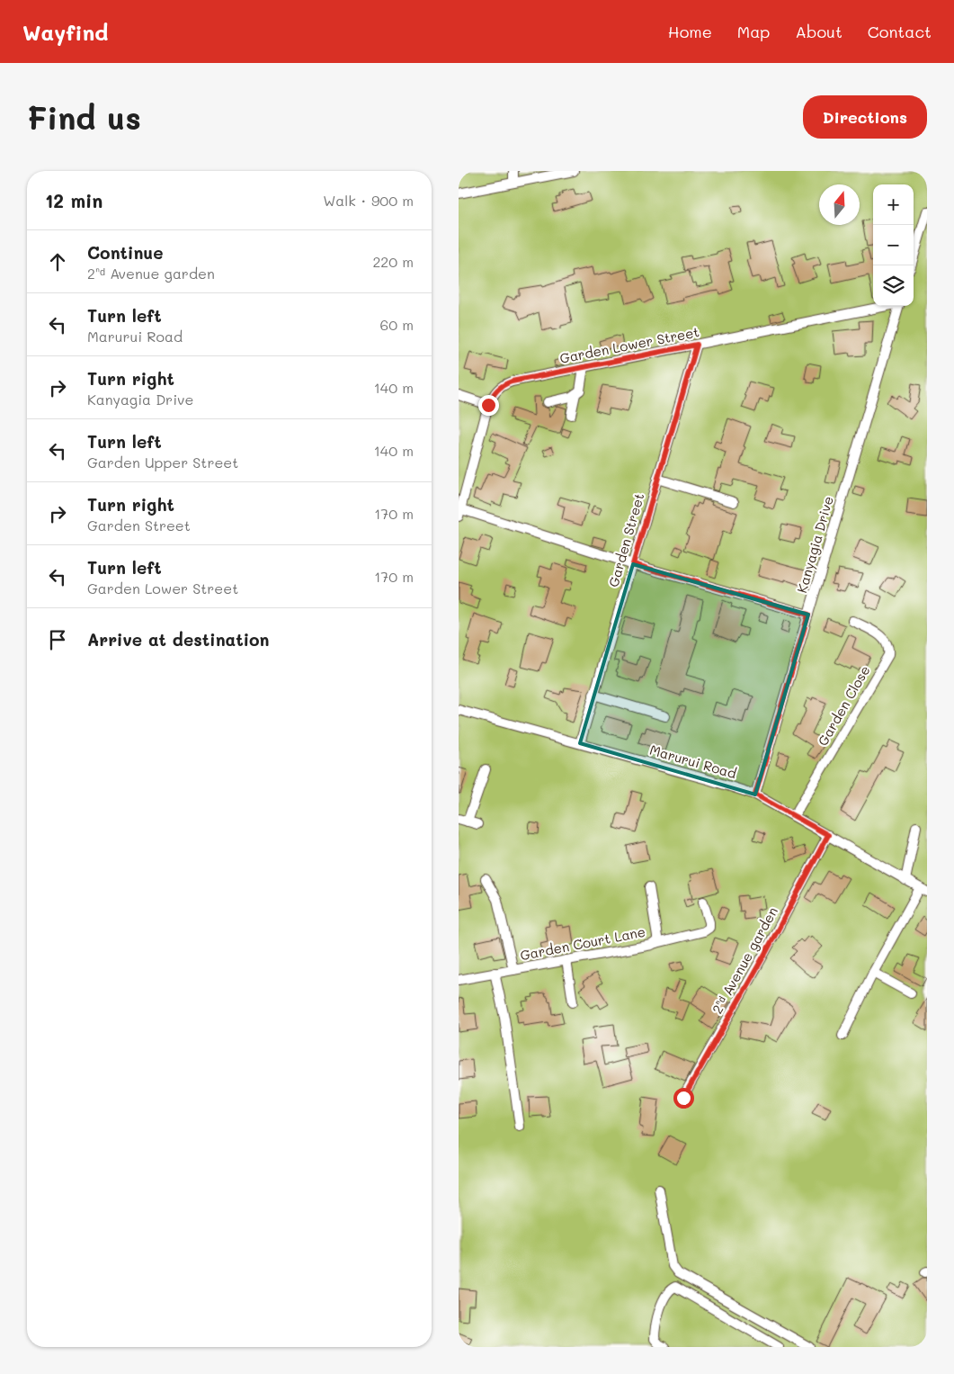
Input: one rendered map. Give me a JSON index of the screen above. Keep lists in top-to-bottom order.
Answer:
{
  "streets": {
    "street": [
      "Garden Lower Street",
      "Garden Street",
      "Kanyagia Drive",
      "Garden Close",
      "Marurui Road",
      "Garden Court Lane",
      "2ⁿᵈ Avenue garden"
    ]
  },
  "crossings": [
    ["Garden Lower Street", "Garden Street"],
    ["Garden Street", "Marurui Road"],
    ["Kanyagia Drive", "Marurui Road"],
    ["Garden Close", "Marurui Road"],
    ["Marurui Road", "2ⁿᵈ Avenue garden"]
  ],
  "north": "top",
  "page": {
    "header": "Wayfind",
    "nav": [
      "Home",
      "Map",
      "About",
      "Contact"
    ],
    "buttons": "Directions",
    "title": "Find us",
    "heading": ["12 min", "Walk · 900 m"],
    "map_buttons": ["+", "−"],
    "list": [
      ["Continue", "2ⁿᵈ Avenue garden", "220 m"],
      ["Turn left", "Marurui Road", "60 m"],
      ["Turn right", "Kanyagia Drive", "140 m"],
      ["Turn left", "Garden Upper Street", "140 m"],
      ["Turn right", "Garden Street", "170 m"],
      ["Turn left", "Garden Lower Street", "170 m"],
      "Arrive at destination"
    ]
  }
}
